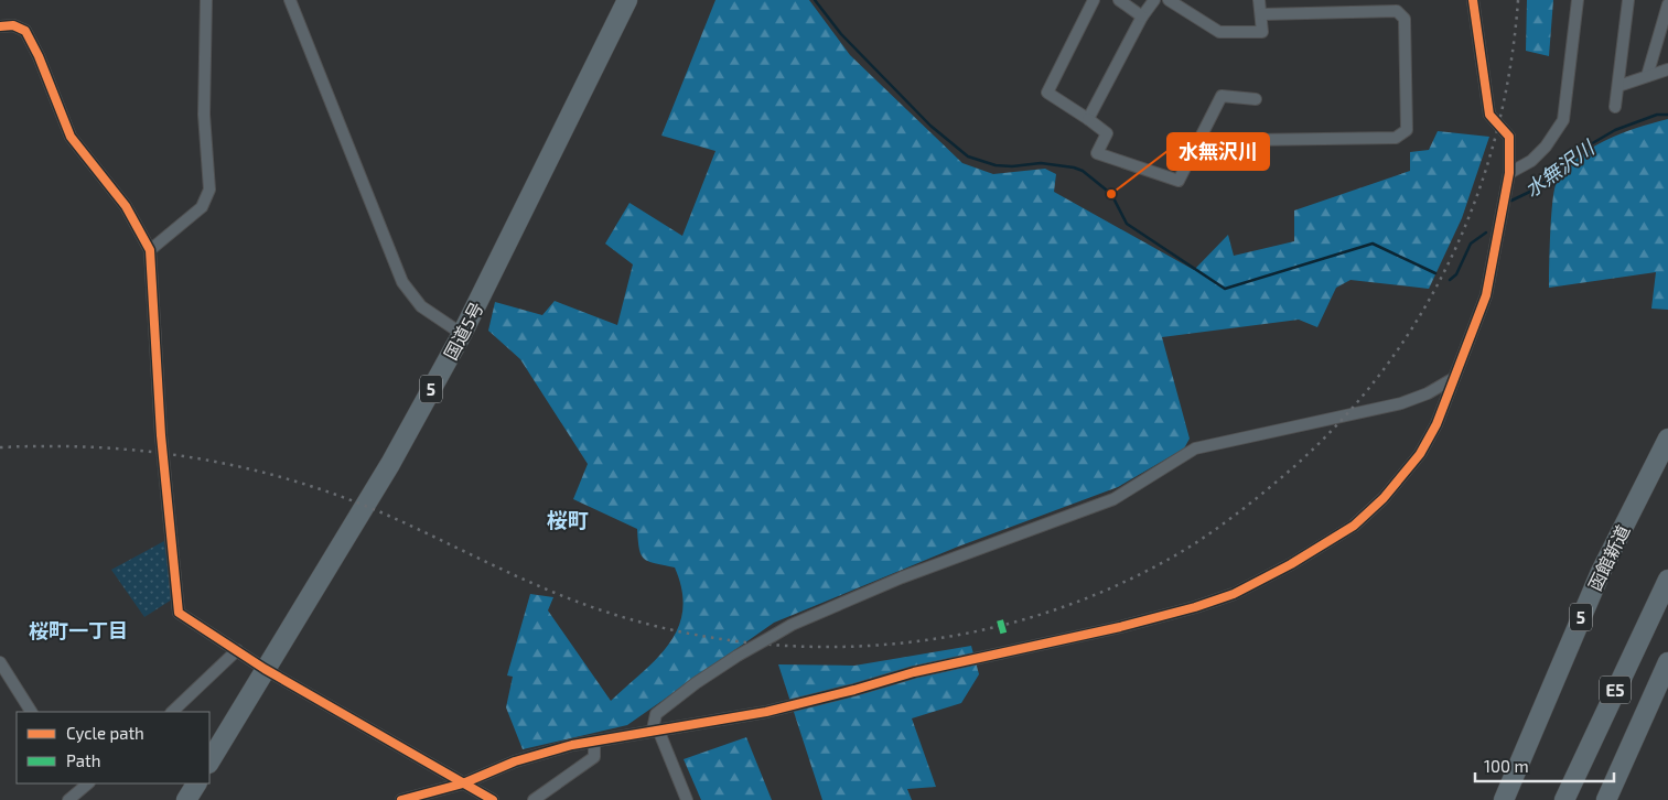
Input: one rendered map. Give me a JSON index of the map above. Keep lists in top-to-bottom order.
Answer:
{
  "streets": {
    "highway": [
      "国道5号",
      "5",
      "函館新道",
      "E5"
    ]
  },
  "districts": ["桜町", "桜町一丁目"],
  "water": ["水無沢川"],
  "places": ["水無沢川"],
  "legend": ["Cycle path", "Path"],
  "scale_bar": "100 m"
}
